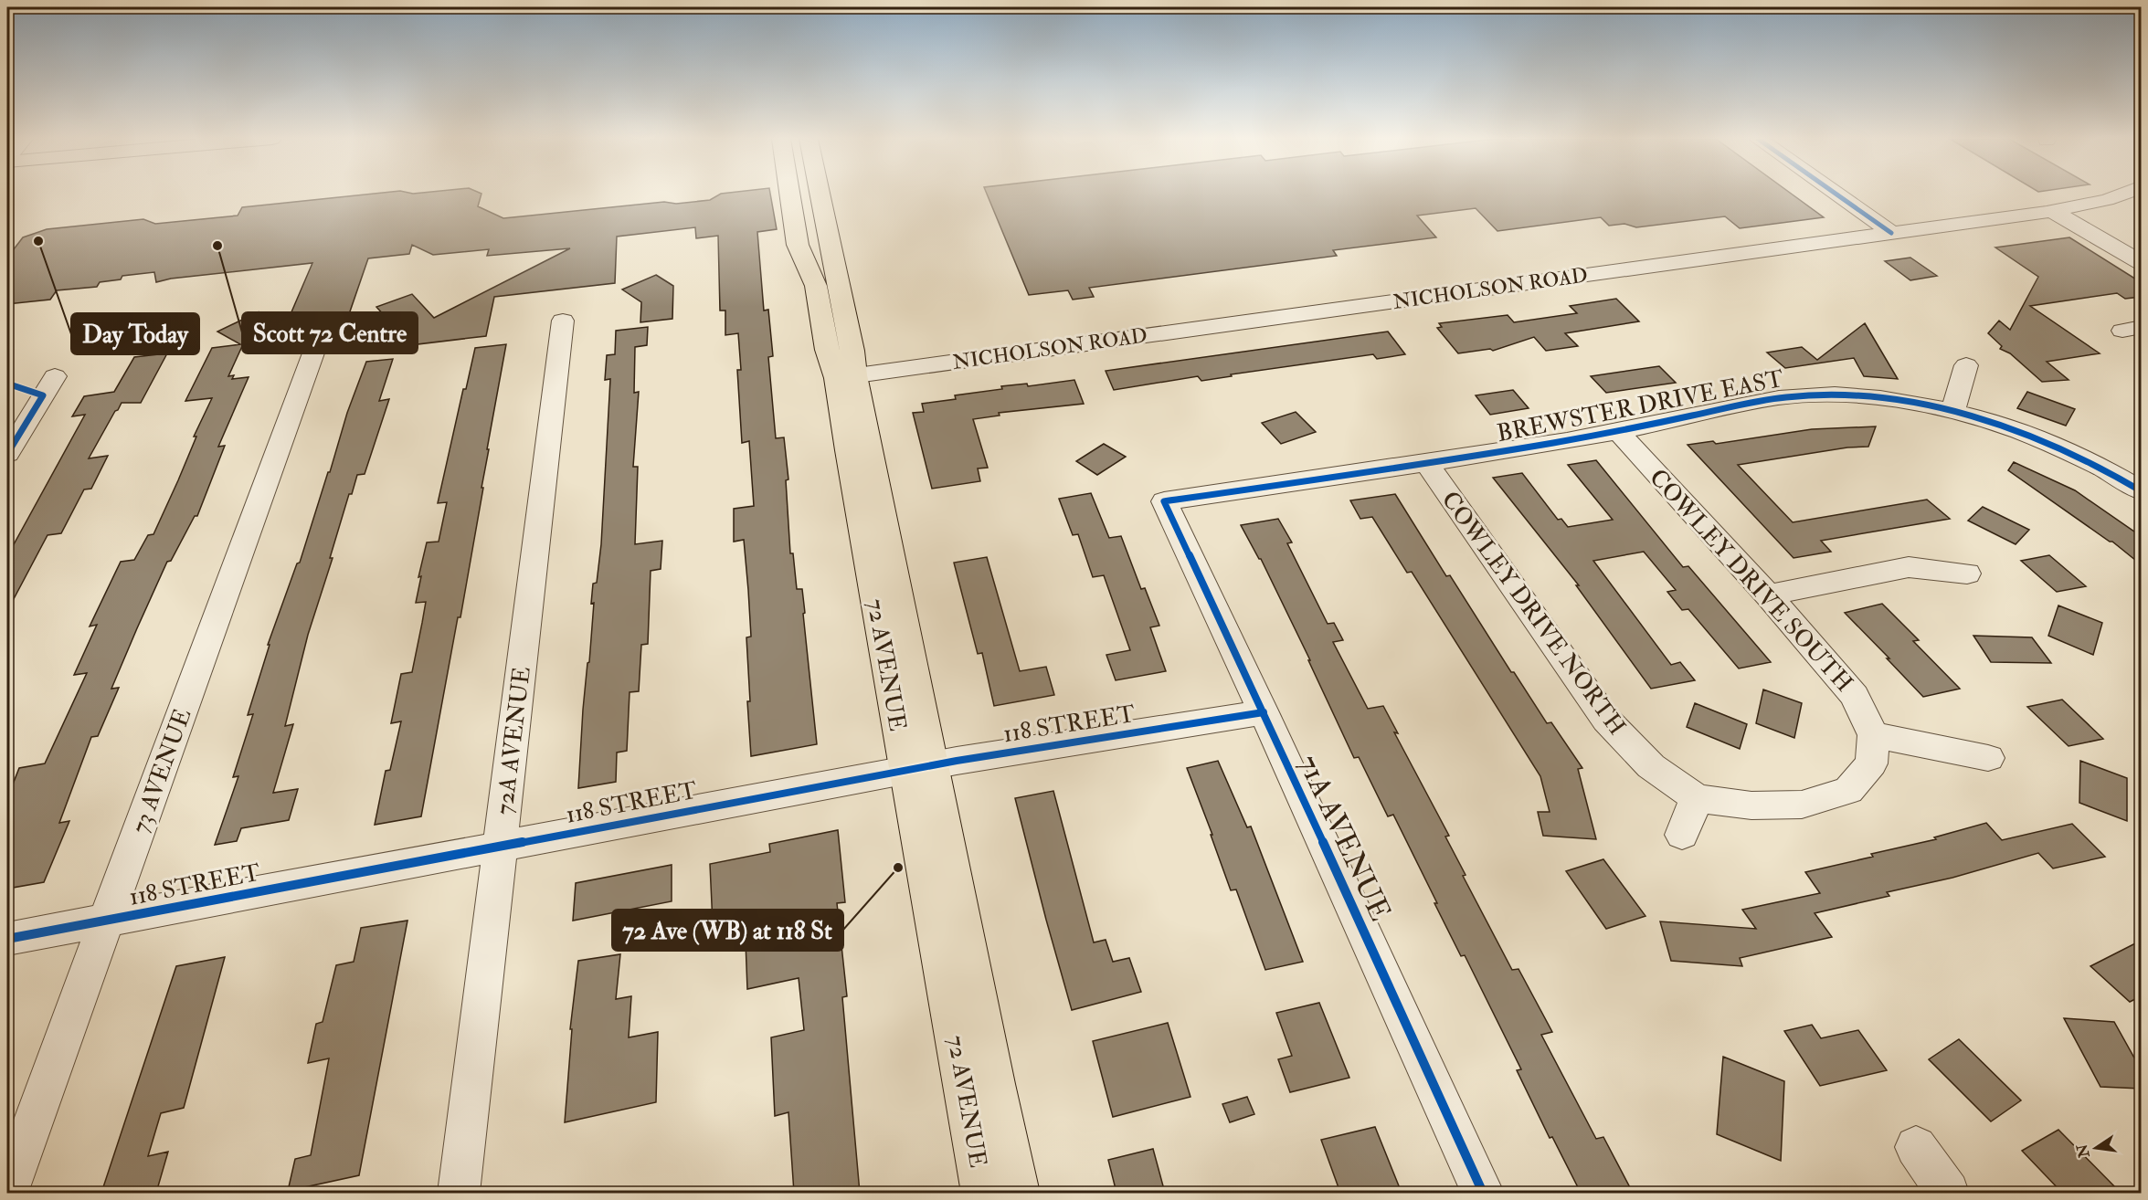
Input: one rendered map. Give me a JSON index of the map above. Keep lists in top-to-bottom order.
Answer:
{
  "streets": {
    "main road": ["72 AVENUE"],
    "street": [
      "NICHOLSON ROAD",
      "BREWSTER DRIVE EAST",
      "COWLEY DRIVE SOUTH",
      "COWLEY DRIVE NORTH",
      "118 STREET",
      "72A AVENUE",
      "73 AVENUE",
      "71A AVENUE"
    ]
  },
  "crossings": [
    ["NICHOLSON ROAD", "72 AVENUE"],
    ["BREWSTER DRIVE EAST", "COWLEY DRIVE SOUTH"],
    ["BREWSTER DRIVE EAST", "COWLEY DRIVE NORTH"],
    ["BREWSTER DRIVE EAST", "71A AVENUE"],
    ["COWLEY DRIVE SOUTH", "COWLEY DRIVE NORTH"],
    ["72 AVENUE", "118 STREET"],
    ["118 STREET", "72A AVENUE"],
    ["118 STREET", "73 AVENUE"],
    ["118 STREET", "71A AVENUE"]
  ],
  "places": ["Day Today", "Scott 72 Centre", "72 Ave (WB) at 118 St"],
  "north": "left"
}
